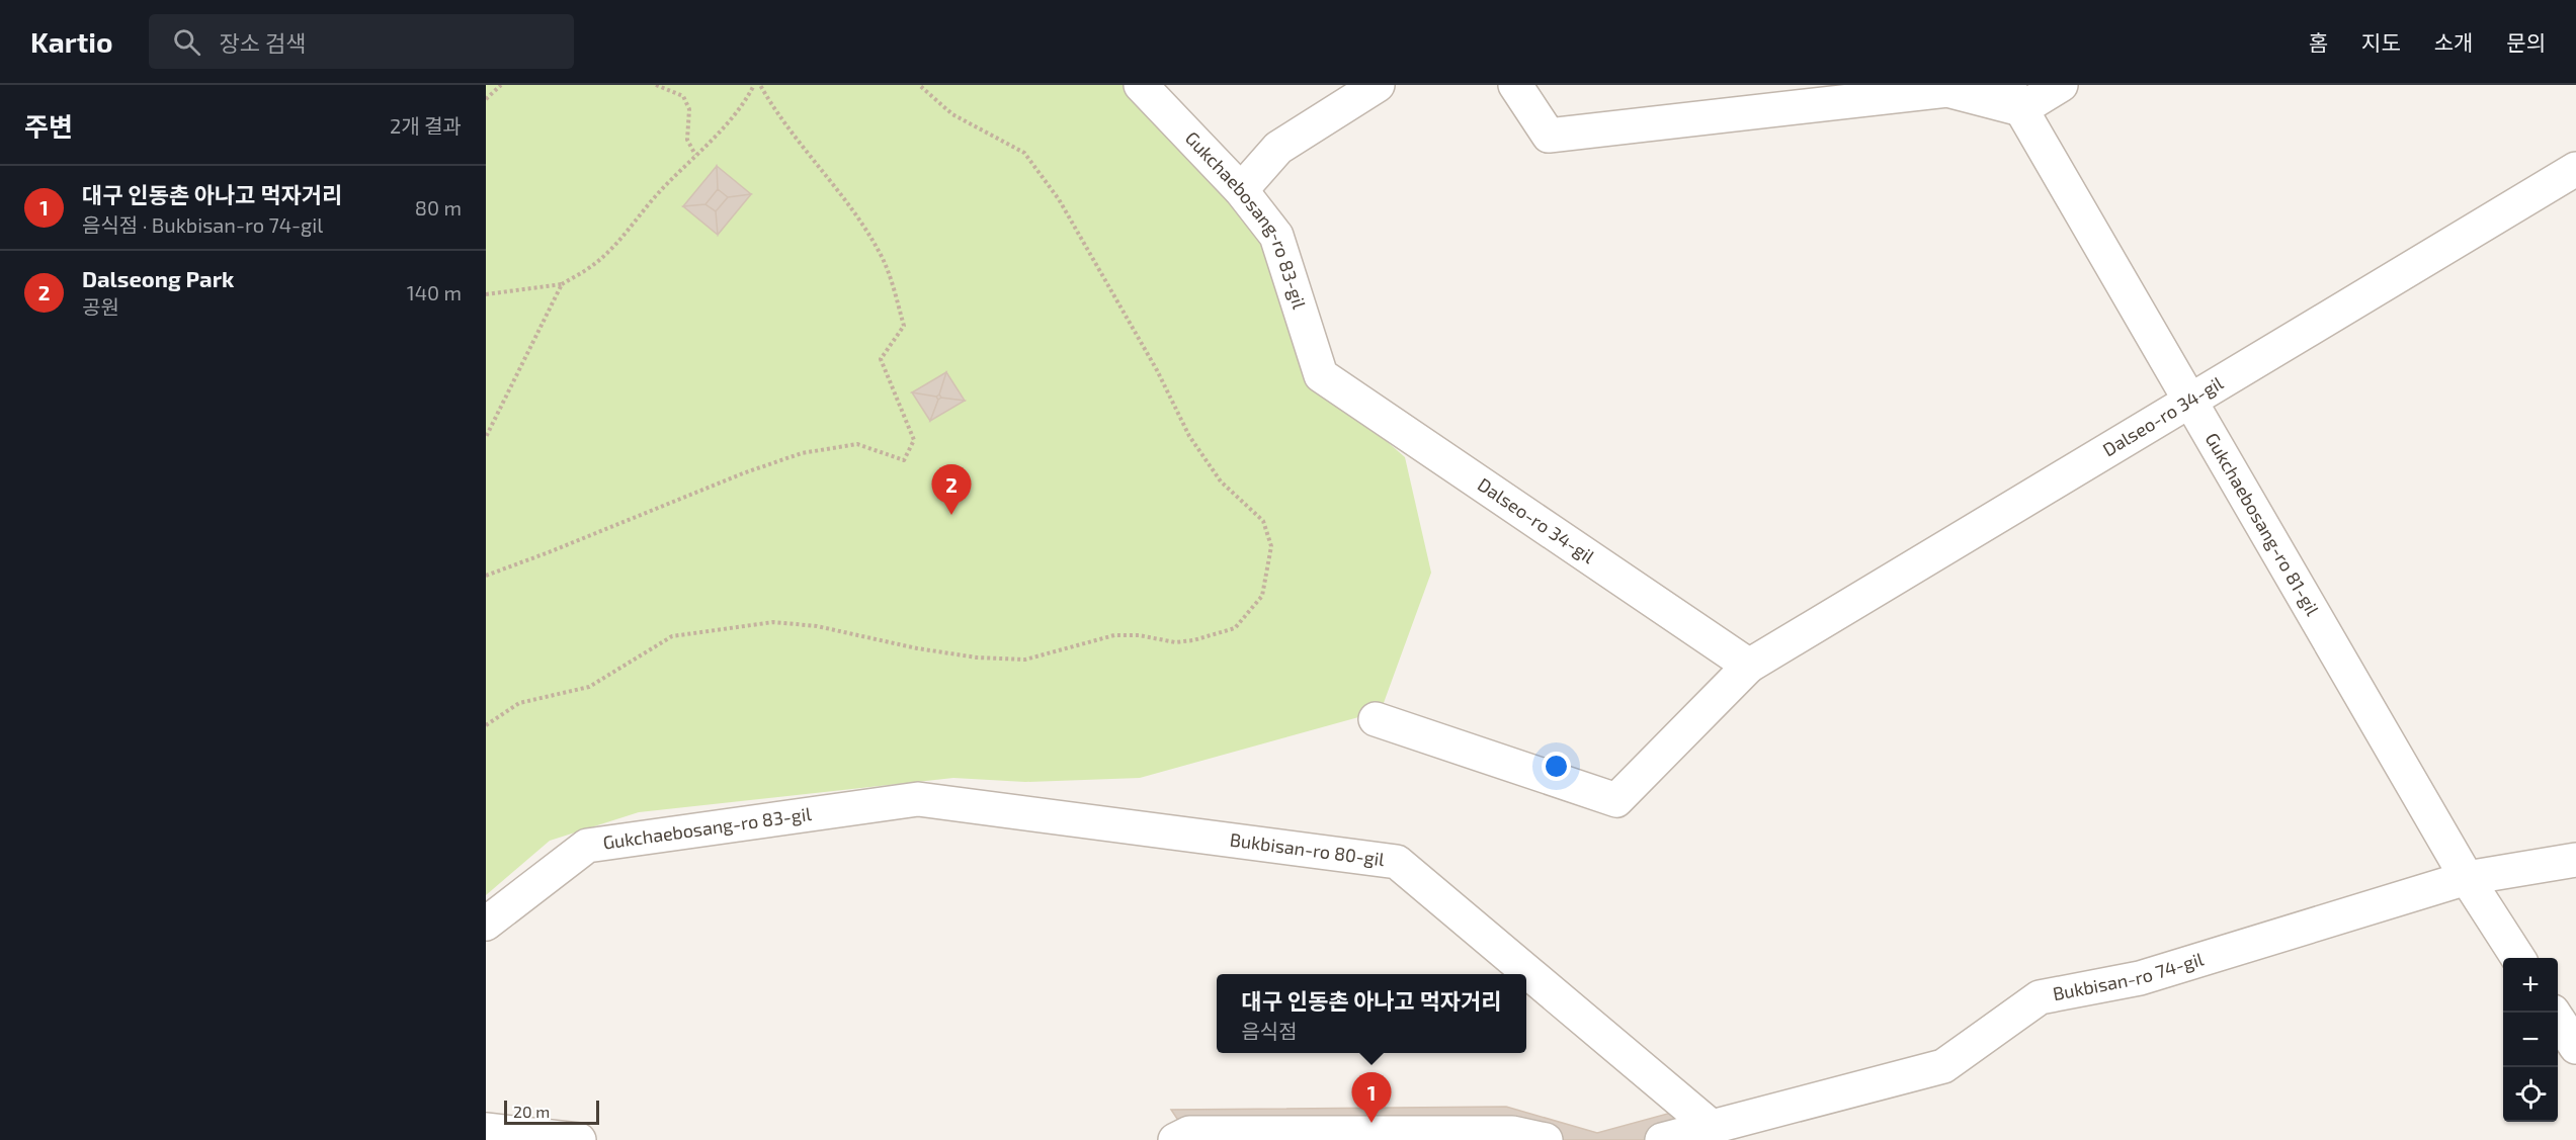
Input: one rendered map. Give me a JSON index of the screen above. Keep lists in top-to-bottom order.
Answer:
{
  "streets": {
    "street": [
      "Gukchaebosang-ro 83-gil",
      "Dalseo-ro 34-gil",
      "Gukchaebosang-ro 81-gil",
      "Bukbisan-ro 80-gil",
      "Bukbisan-ro 74-gil"
    ]
  },
  "crossings": [
    ["Gukchaebosang-ro 83-gil", "Dalseo-ro 34-gil"],
    ["Gukchaebosang-ro 83-gil", "Bukbisan-ro 80-gil"],
    ["Dalseo-ro 34-gil", "Gukchaebosang-ro 81-gil"],
    ["Gukchaebosang-ro 81-gil", "Bukbisan-ro 74-gil"],
    ["Bukbisan-ro 80-gil", "Bukbisan-ro 74-gil"]
  ],
  "scale_bar": "20 m",
  "page": {
    "header": "Kartio",
    "search": "장소 검색",
    "nav": [
      "홈",
      "지도",
      "소개",
      "문의"
    ],
    "heading": ["주변", "2개 결과"],
    "list": [
      {
        "mark": "1",
        "name": "대구 인동촌 아나고 먹자거리",
        "note": "음식점 · Bukbisan-ro 74-gil",
        "value": "80 m"
      },
      {
        "mark": "2",
        "name": "Dalseong Park",
        "note": "공원",
        "value": "140 m"
      }
    ],
    "pins": ["2", "1"],
    "map_buttons": ["+", "−"],
    "popup": ["대구 인동촌 아나고 먹자거리", "음식점"],
    "scale": "20 m"
  }
}
